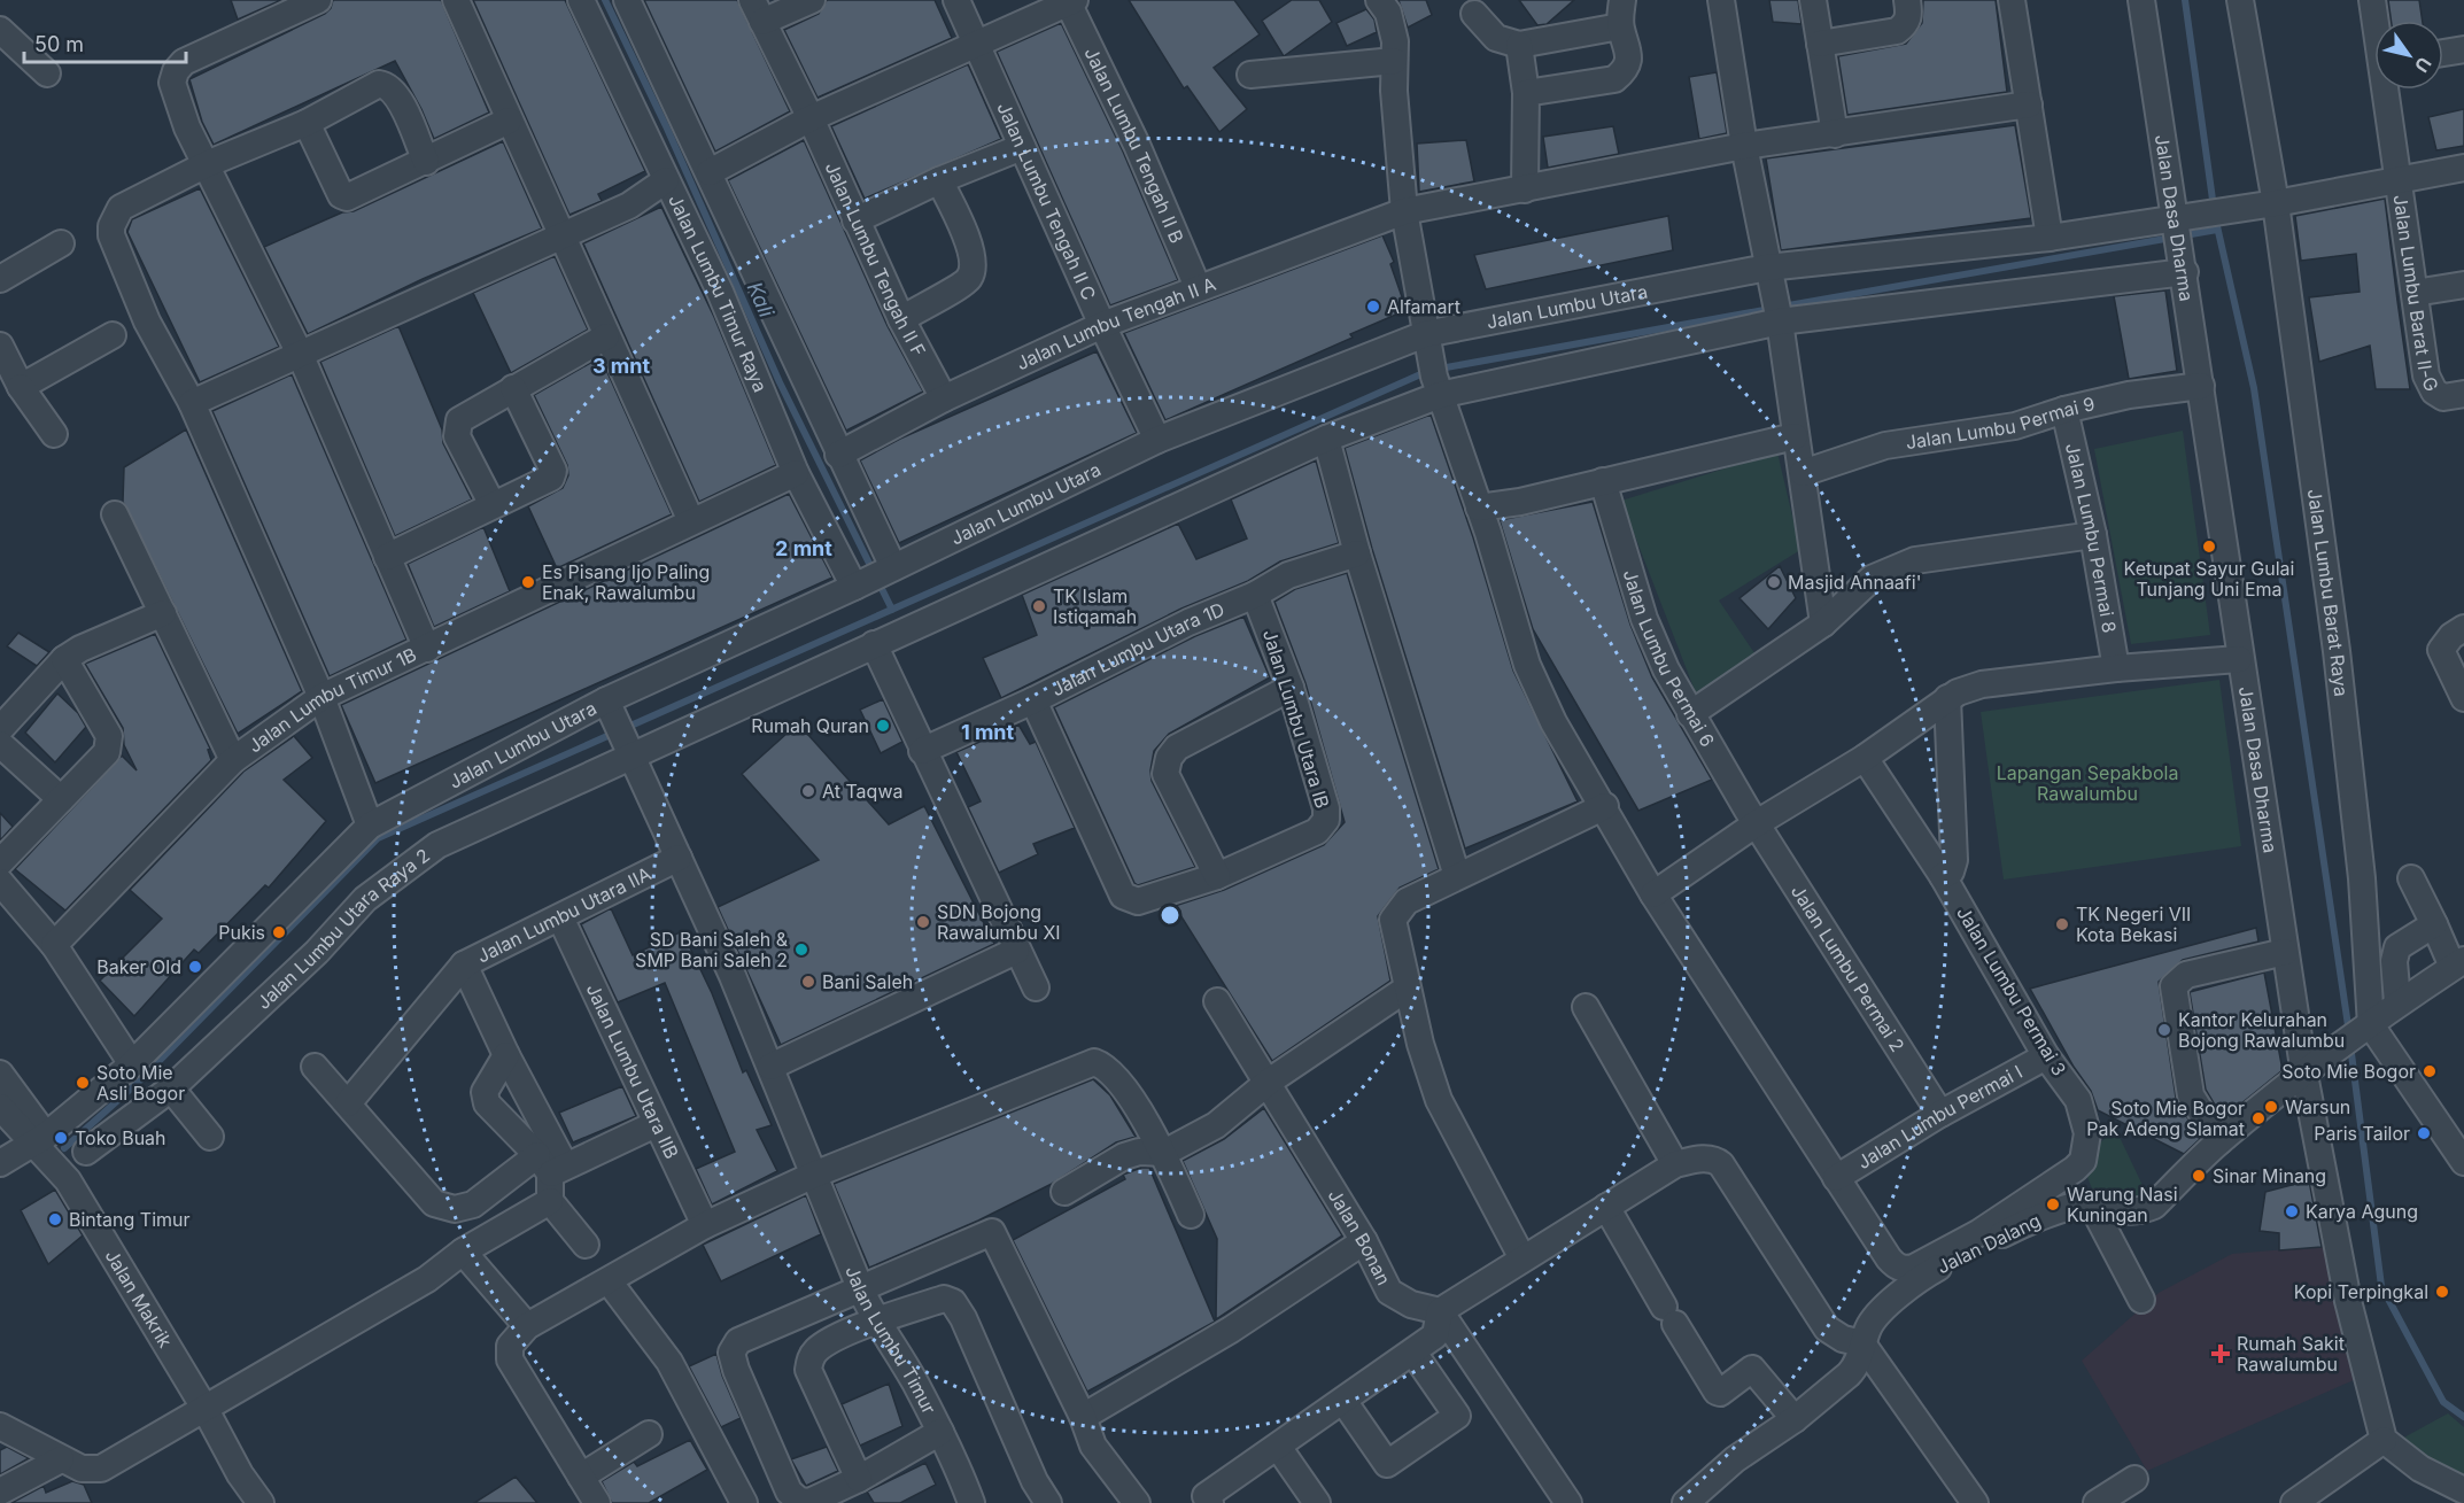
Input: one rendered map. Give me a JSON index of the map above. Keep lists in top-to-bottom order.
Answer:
{
  "streets": {
    "street": [
      "Jalan Lumbu Tengah II B",
      "Jalan Lumbu Tengah II C",
      "Jalan Dasa Dharma",
      "Jalan Lumbu Tengah II F",
      "Jalan Lumbu Barat II-G",
      "Jalan Lumbu Timur Raya",
      "Jalan Lumbu Utara",
      "Jalan Lumbu Tengah II A",
      "Jalan Lumbu Permai 9",
      "Jalan Lumbu Permai 8",
      "Jalan Lumbu Barat Raya",
      "Jalan Lumbu Utara 1D",
      "Jalan Lumbu Permai 6",
      "Jalan Lumbu Timur 1B",
      "Jalan Lumbu Utara IB",
      "Jalan Lumbu Utara IIA",
      "Jalan Lumbu Utara Raya 2",
      "Jalan Lumbu Permai 2",
      "Jalan Lumbu Permai 3",
      "Jalan Lumbu Utara IIB",
      "Jalan Lumbu Permai I",
      "Jalan Bonan",
      "Jalan Dalang",
      "Jalan Makrik",
      "Jalan Lumbu Timur"
    ]
  },
  "crossings": [
    ["Jalan Lumbu Tengah II B", "Jalan Lumbu Tengah II A"],
    ["Jalan Lumbu Tengah II C", "Jalan Lumbu Utara"],
    ["Jalan Lumbu Tengah II C", "Jalan Lumbu Tengah II A"],
    ["Jalan Dasa Dharma", "Jalan Lumbu Utara"],
    ["Jalan Dasa Dharma", "Jalan Lumbu Permai 9"],
    ["Jalan Lumbu Tengah II F", "Jalan Lumbu Tengah II A"],
    ["Jalan Lumbu Timur Raya", "Jalan Lumbu Utara"],
    ["Jalan Lumbu Timur Raya", "Jalan Lumbu Timur 1B"],
    ["Jalan Lumbu Utara", "Jalan Lumbu Utara Raya 2"],
    ["Jalan Lumbu Utara", "Jalan Makrik"],
    ["Jalan Lumbu Utara", "Jalan Lumbu Timur"],
    ["Jalan Lumbu Permai 9", "Jalan Lumbu Permai 8"],
    ["Jalan Lumbu Utara 1D", "Jalan Lumbu Utara IB"],
    ["Jalan Lumbu Permai 6", "Jalan Lumbu Permai 2"],
    ["Jalan Lumbu Utara IIA", "Jalan Lumbu Utara IIB"],
    ["Jalan Lumbu Utara IIA", "Jalan Lumbu Timur"],
    ["Jalan Lumbu Utara Raya 2", "Jalan Lumbu Timur"],
    ["Jalan Lumbu Permai 2", "Jalan Lumbu Permai I"],
    ["Jalan Lumbu Permai 3", "Jalan Lumbu Permai I"]
  ],
  "water": ["Kali"],
  "parks": ["Lapangan Sepakbola Rawalumbu"],
  "places": {
    "other": [
      "Alfamart",
      "Ketupat Sayur Gulai Tunjang Uni Ema",
      "Es Pisang Ijo Paling Enak, Rawalumbu",
      "Masjid Annaafi'",
      "TK Islam Istiqamah",
      "Rumah Quran",
      "At Taqwa",
      "SDN Bojong Rawalumbu XI",
      "TK Negeri VII Kota Bekasi",
      "Pukis",
      "SD Bani Saleh & SMP Bani Saleh 2",
      "Baker Old",
      "Bani Saleh",
      "Kantor Kelurahan Bojong Rawalumbu",
      "Soto Mie Bogor",
      "Soto Mie Asli Bogor",
      "Warsun",
      "Soto Mie Bogor Pak Adeng Slamat",
      "Paris Tailor",
      "Toko Buah",
      "Sinar Minang",
      "Warung Nasi Kuningan",
      "Karya Agung",
      "Bintang Timur",
      "Kopi Terpingkal"
    ],
    "health": ["Rumah Sakit Rawalumbu"]
  },
  "scale_bar": "50 m",
  "north": "bottom right",
  "rings": ["3 mnt", "2 mnt", "1 mnt"]
}
